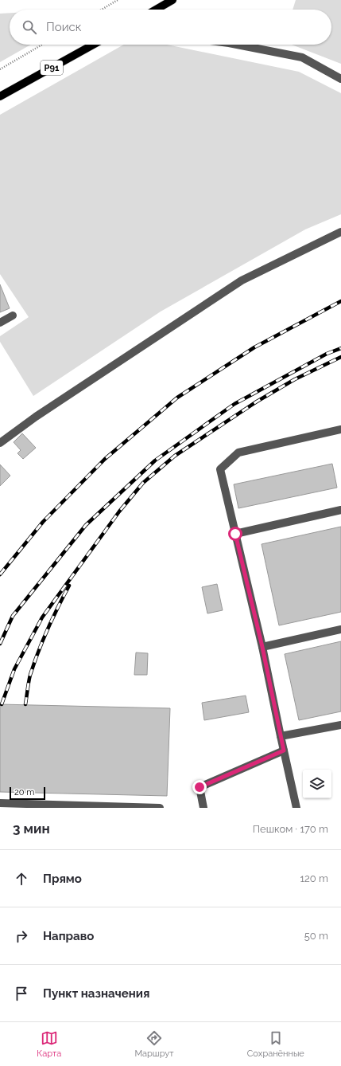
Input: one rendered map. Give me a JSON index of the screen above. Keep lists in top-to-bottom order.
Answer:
{
  "streets": {
    "main road": ["Р91"]
  },
  "scale_bar": "20 m",
  "page": {
    "search": "Поиск",
    "scale": "20 m",
    "heading": ["3 мин", "Пешком · 170 m"],
    "list": [
      ["Прямо", "120 m"],
      ["Направо", "50 m"],
      "Пункт назначения"
    ],
    "nav": ["Карта", "Маршрут", "Сохранённые"]
  }
}
